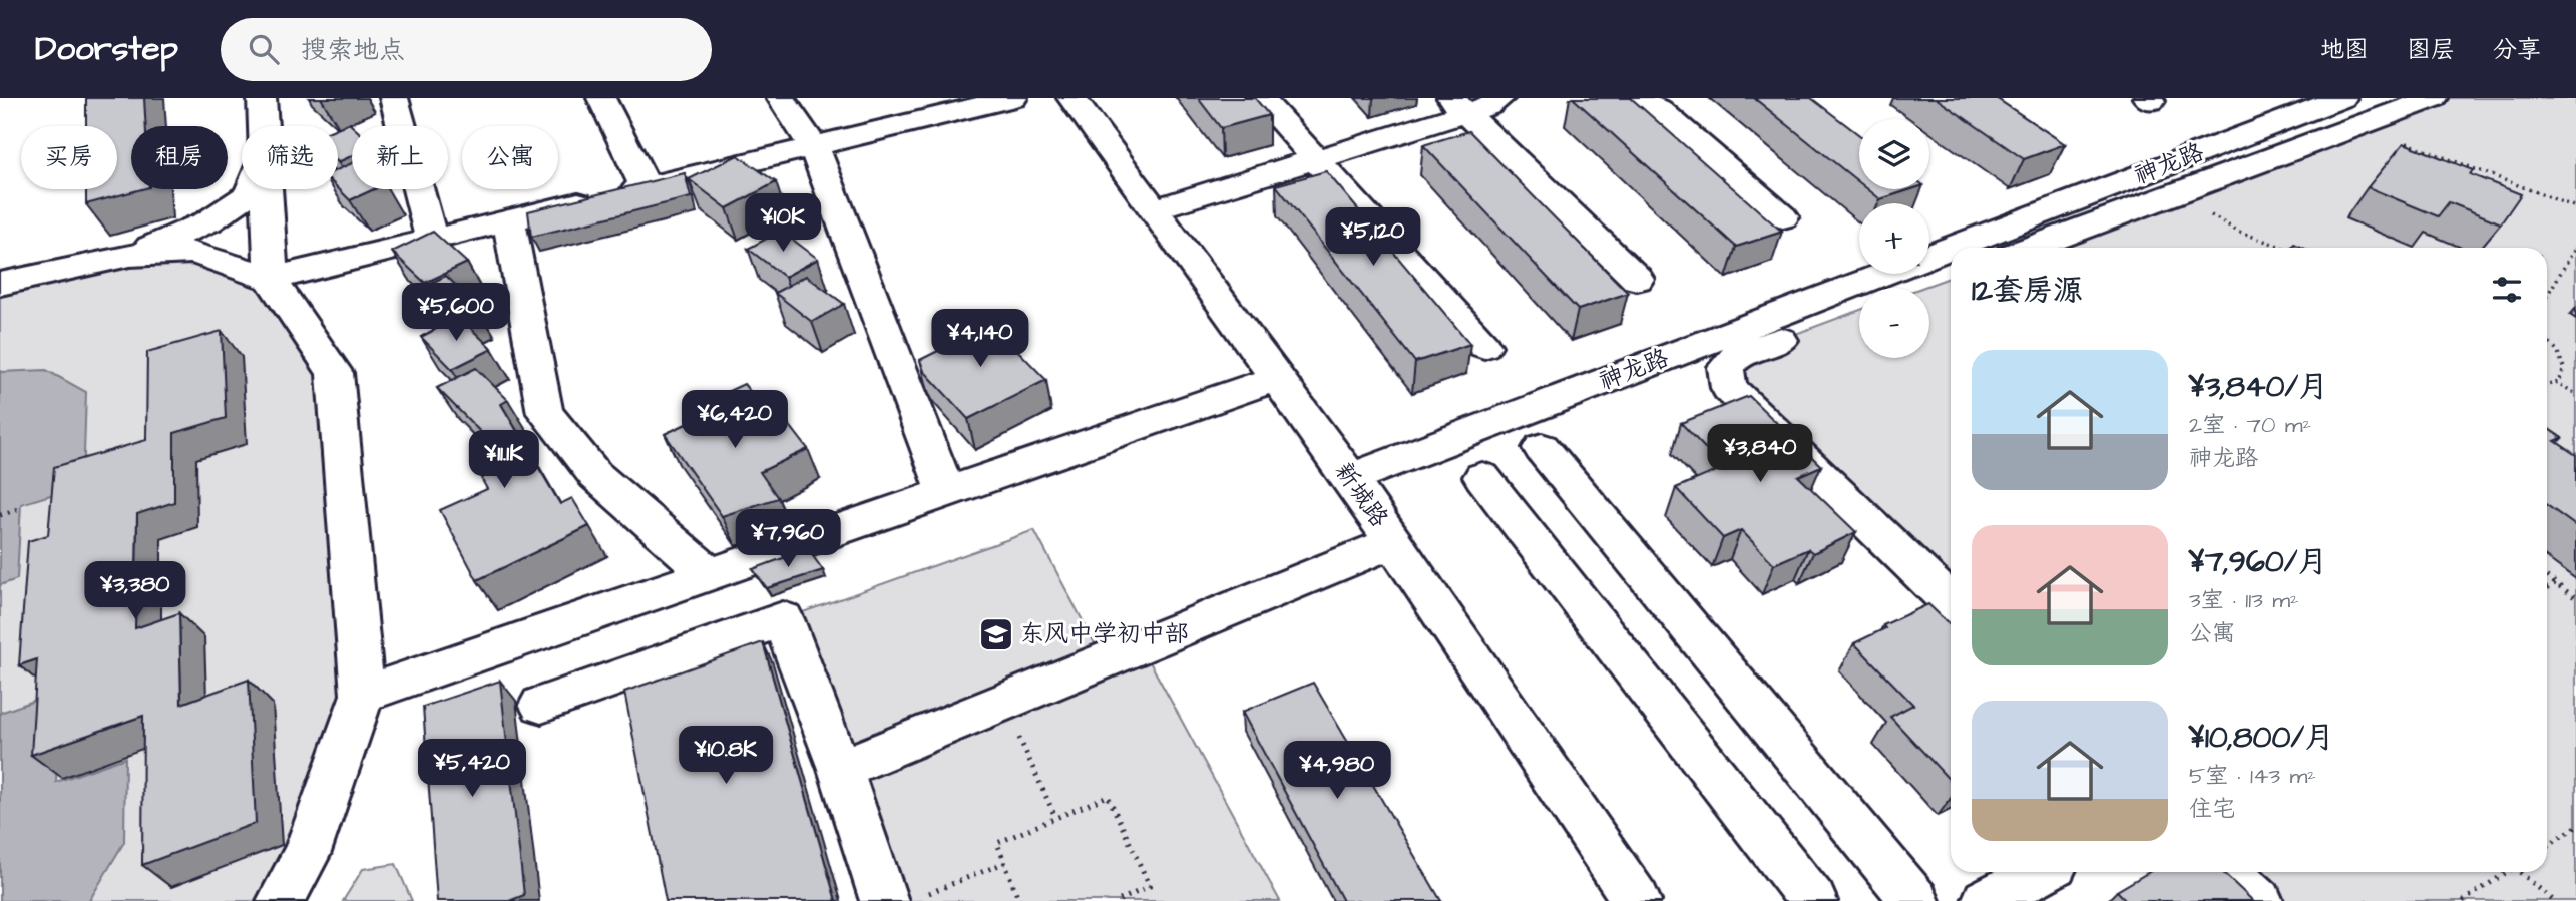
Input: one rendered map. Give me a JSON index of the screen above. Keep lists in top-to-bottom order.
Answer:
{
  "streets": {
    "street": ["神龙路", "新城路"]
  },
  "crossings": [
    ["神龙路", "新城路"]
  ],
  "places": {
    "school or university": ["东风中学初中部"]
  },
  "page": {
    "header": "Doorstep",
    "search": "搜索地点",
    "nav": ["地图", "图层", "分享"],
    "map_buttons": ["+", "−"],
    "chip": [
      "买房",
      "租房",
      "筛选",
      "新上",
      "公寓"
    ],
    "price": [
      "¥10K",
      "¥5,120",
      "¥5,600",
      "¥4,140",
      "¥6,420",
      "¥3,840",
      "¥11.1K",
      "¥7,960",
      "¥3,380",
      "¥10.8K",
      "¥5,420",
      "¥4,980"
    ],
    "heading": "12套房源",
    "list": [
      {
        "name": "¥3,840/月",
        "note": "2室 · 70 m² · 神龙路"
      },
      {
        "name": "¥7,960/月",
        "note": "3室 · 113 m² · 公寓"
      },
      {
        "name": "¥10,800/月",
        "note": "5室 · 143 m² · 住宅"
      }
    ]
  }
}
